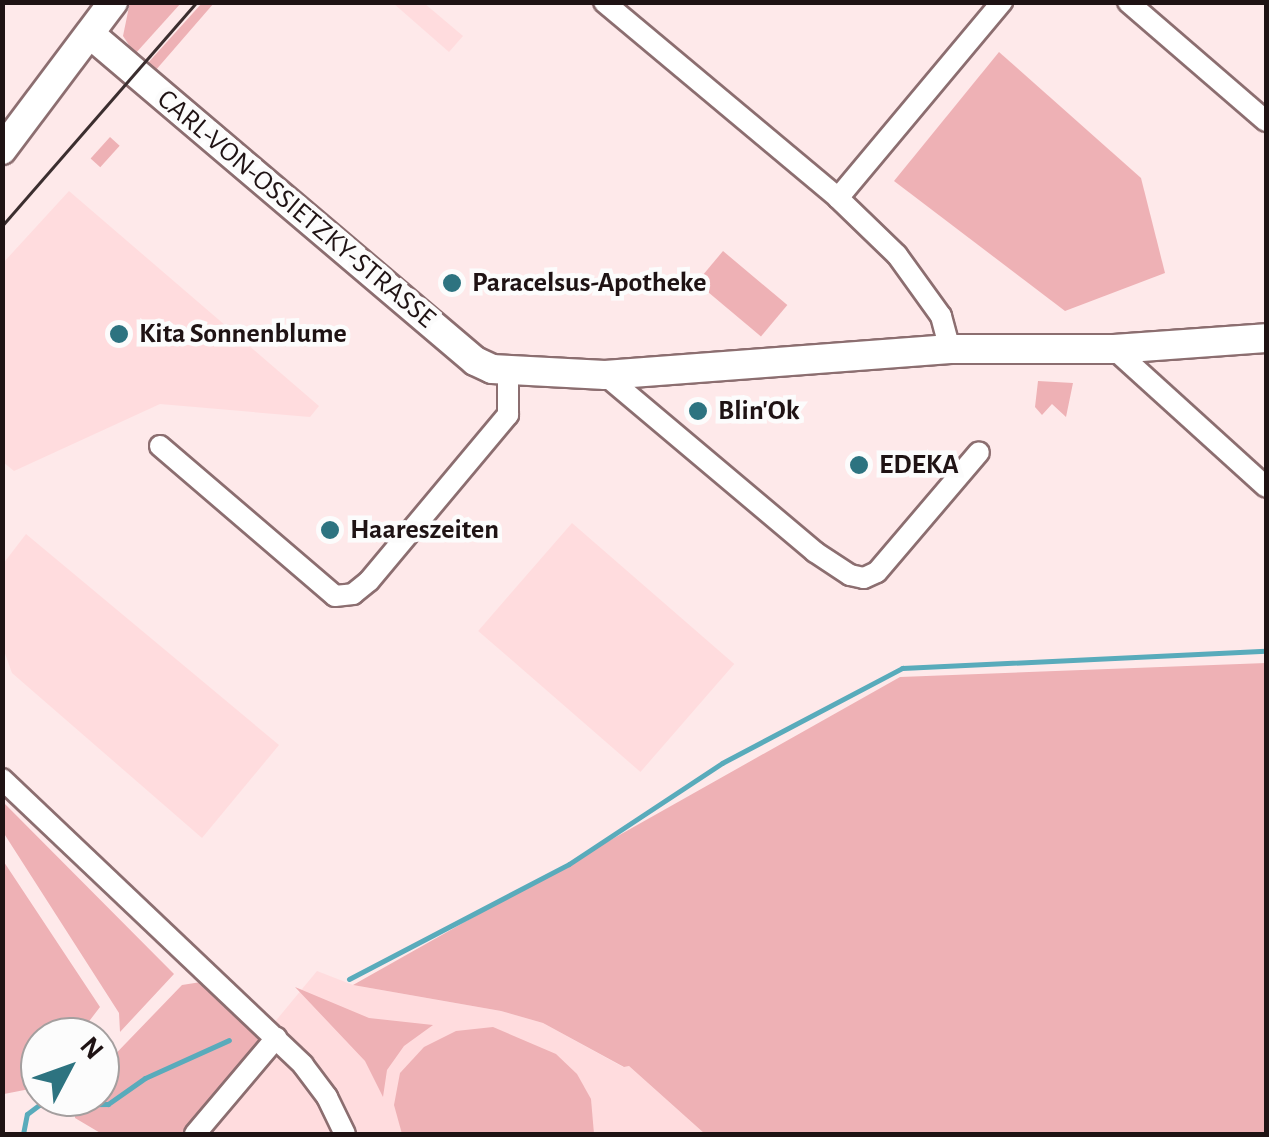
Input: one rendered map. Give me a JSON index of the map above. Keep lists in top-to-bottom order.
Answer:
{
  "streets": {
    "street": ["CARL-VON-OSSIETZKY-STRASSE"]
  },
  "places": [
    "Paracelsus-Apotheke",
    "Kita Sonnenblume",
    "Blin'Ok",
    "EDEKA",
    "Haareszeiten"
  ],
  "north": "top right"
}
